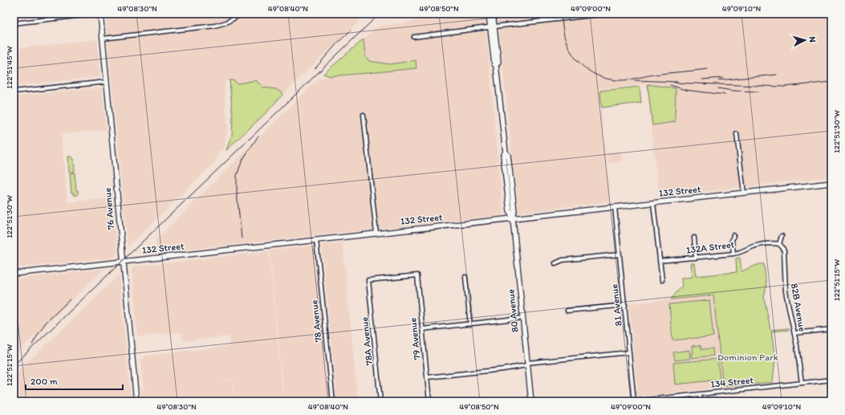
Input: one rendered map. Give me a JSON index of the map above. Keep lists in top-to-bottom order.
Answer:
{
  "streets": {
    "main road": ["132 Street", "76 Avenue", "80 Avenue"],
    "street": [
      "132A Street",
      "81 Avenue",
      "82B Avenue",
      "78 Avenue",
      "79 Avenue",
      "78A Avenue",
      "134 Street"
    ]
  },
  "crossings": [
    ["132 Street", "76 Avenue"],
    ["132 Street", "81 Avenue"],
    ["132 Street", "80 Avenue"],
    ["132 Street", "78 Avenue"],
    ["132A Street", "82B Avenue"],
    ["81 Avenue", "134 Street"],
    ["82B Avenue", "134 Street"],
    ["79 Avenue", "78A Avenue"]
  ],
  "parks": ["Dominion Park"],
  "scale_bar": "200 m",
  "north": "right",
  "coordinates": [
    "49°08'30\"N",
    "49°08'40\"N",
    "49°08'50\"N",
    "49°09'00\"N",
    "49°09'10\"N",
    "122°51'45\"W",
    "122°51'30\"W",
    "122°51'15\"W"
  ]
}
